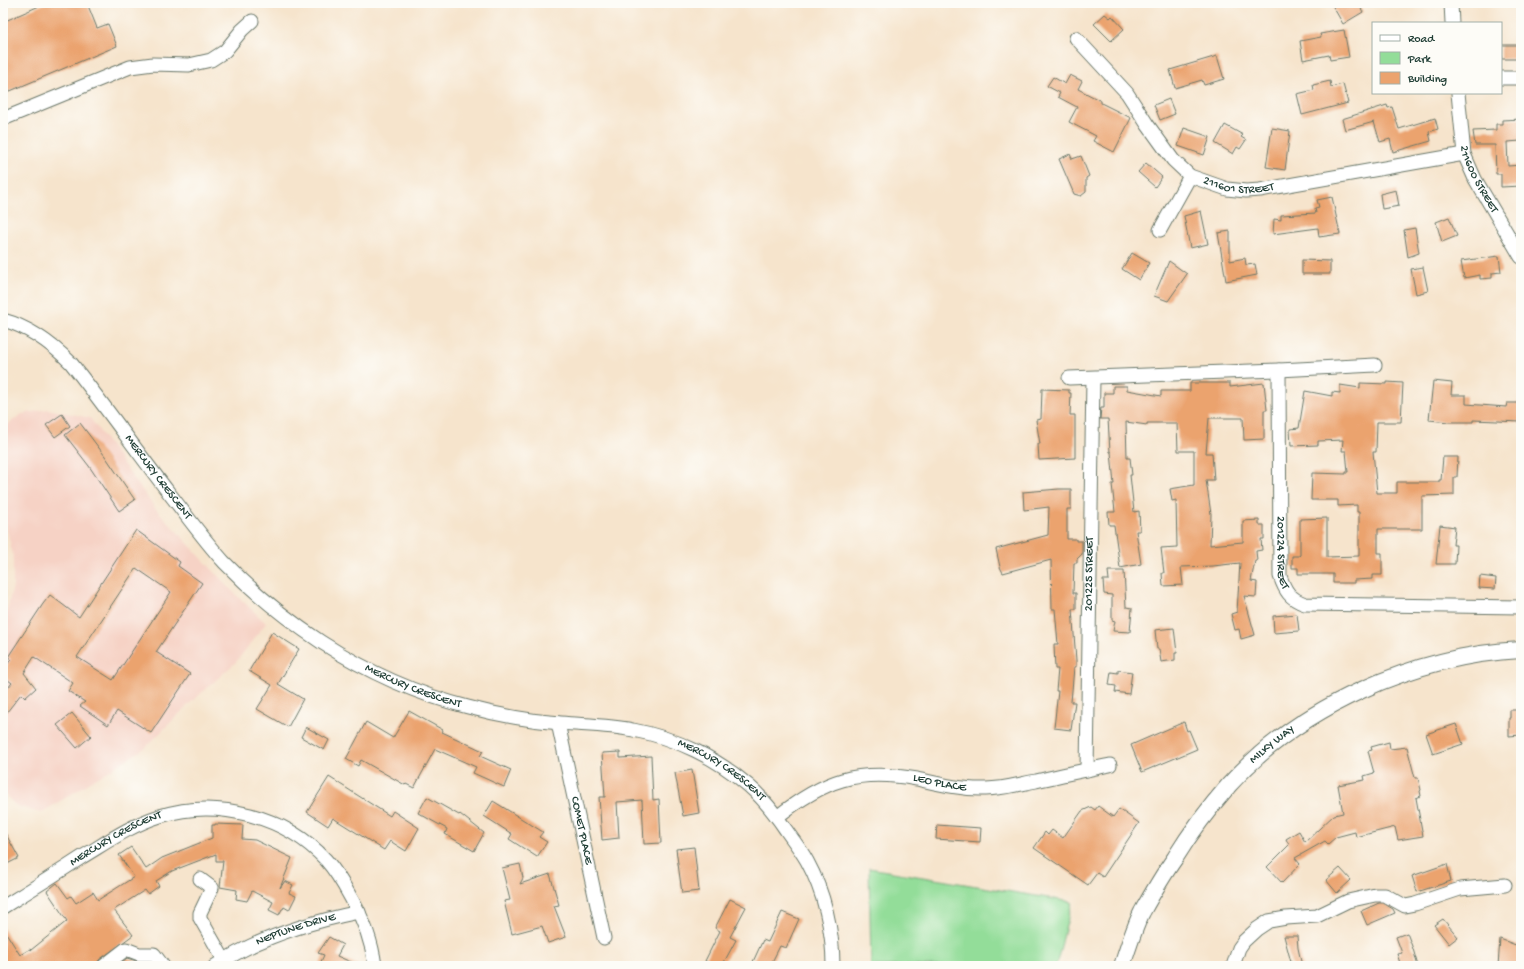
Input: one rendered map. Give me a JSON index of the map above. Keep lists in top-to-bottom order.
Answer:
{
  "streets": {
    "street": [
      "211600 STREET",
      "211601 STREET",
      "MERCURY CRESCENT",
      "201224 STREET",
      "201225 STREET",
      "MILKY WAY",
      "LEO PLACE",
      "COMET PLACE",
      "NEPTUNE DRIVE"
    ]
  },
  "crossings": [
    ["211600 STREET", "211601 STREET"],
    ["MERCURY CRESCENT", "LEO PLACE"],
    ["MERCURY CRESCENT", "COMET PLACE"],
    ["MERCURY CRESCENT", "NEPTUNE DRIVE"],
    ["201225 STREET", "LEO PLACE"]
  ],
  "legend": ["Road", "Park", "Building"]
}
